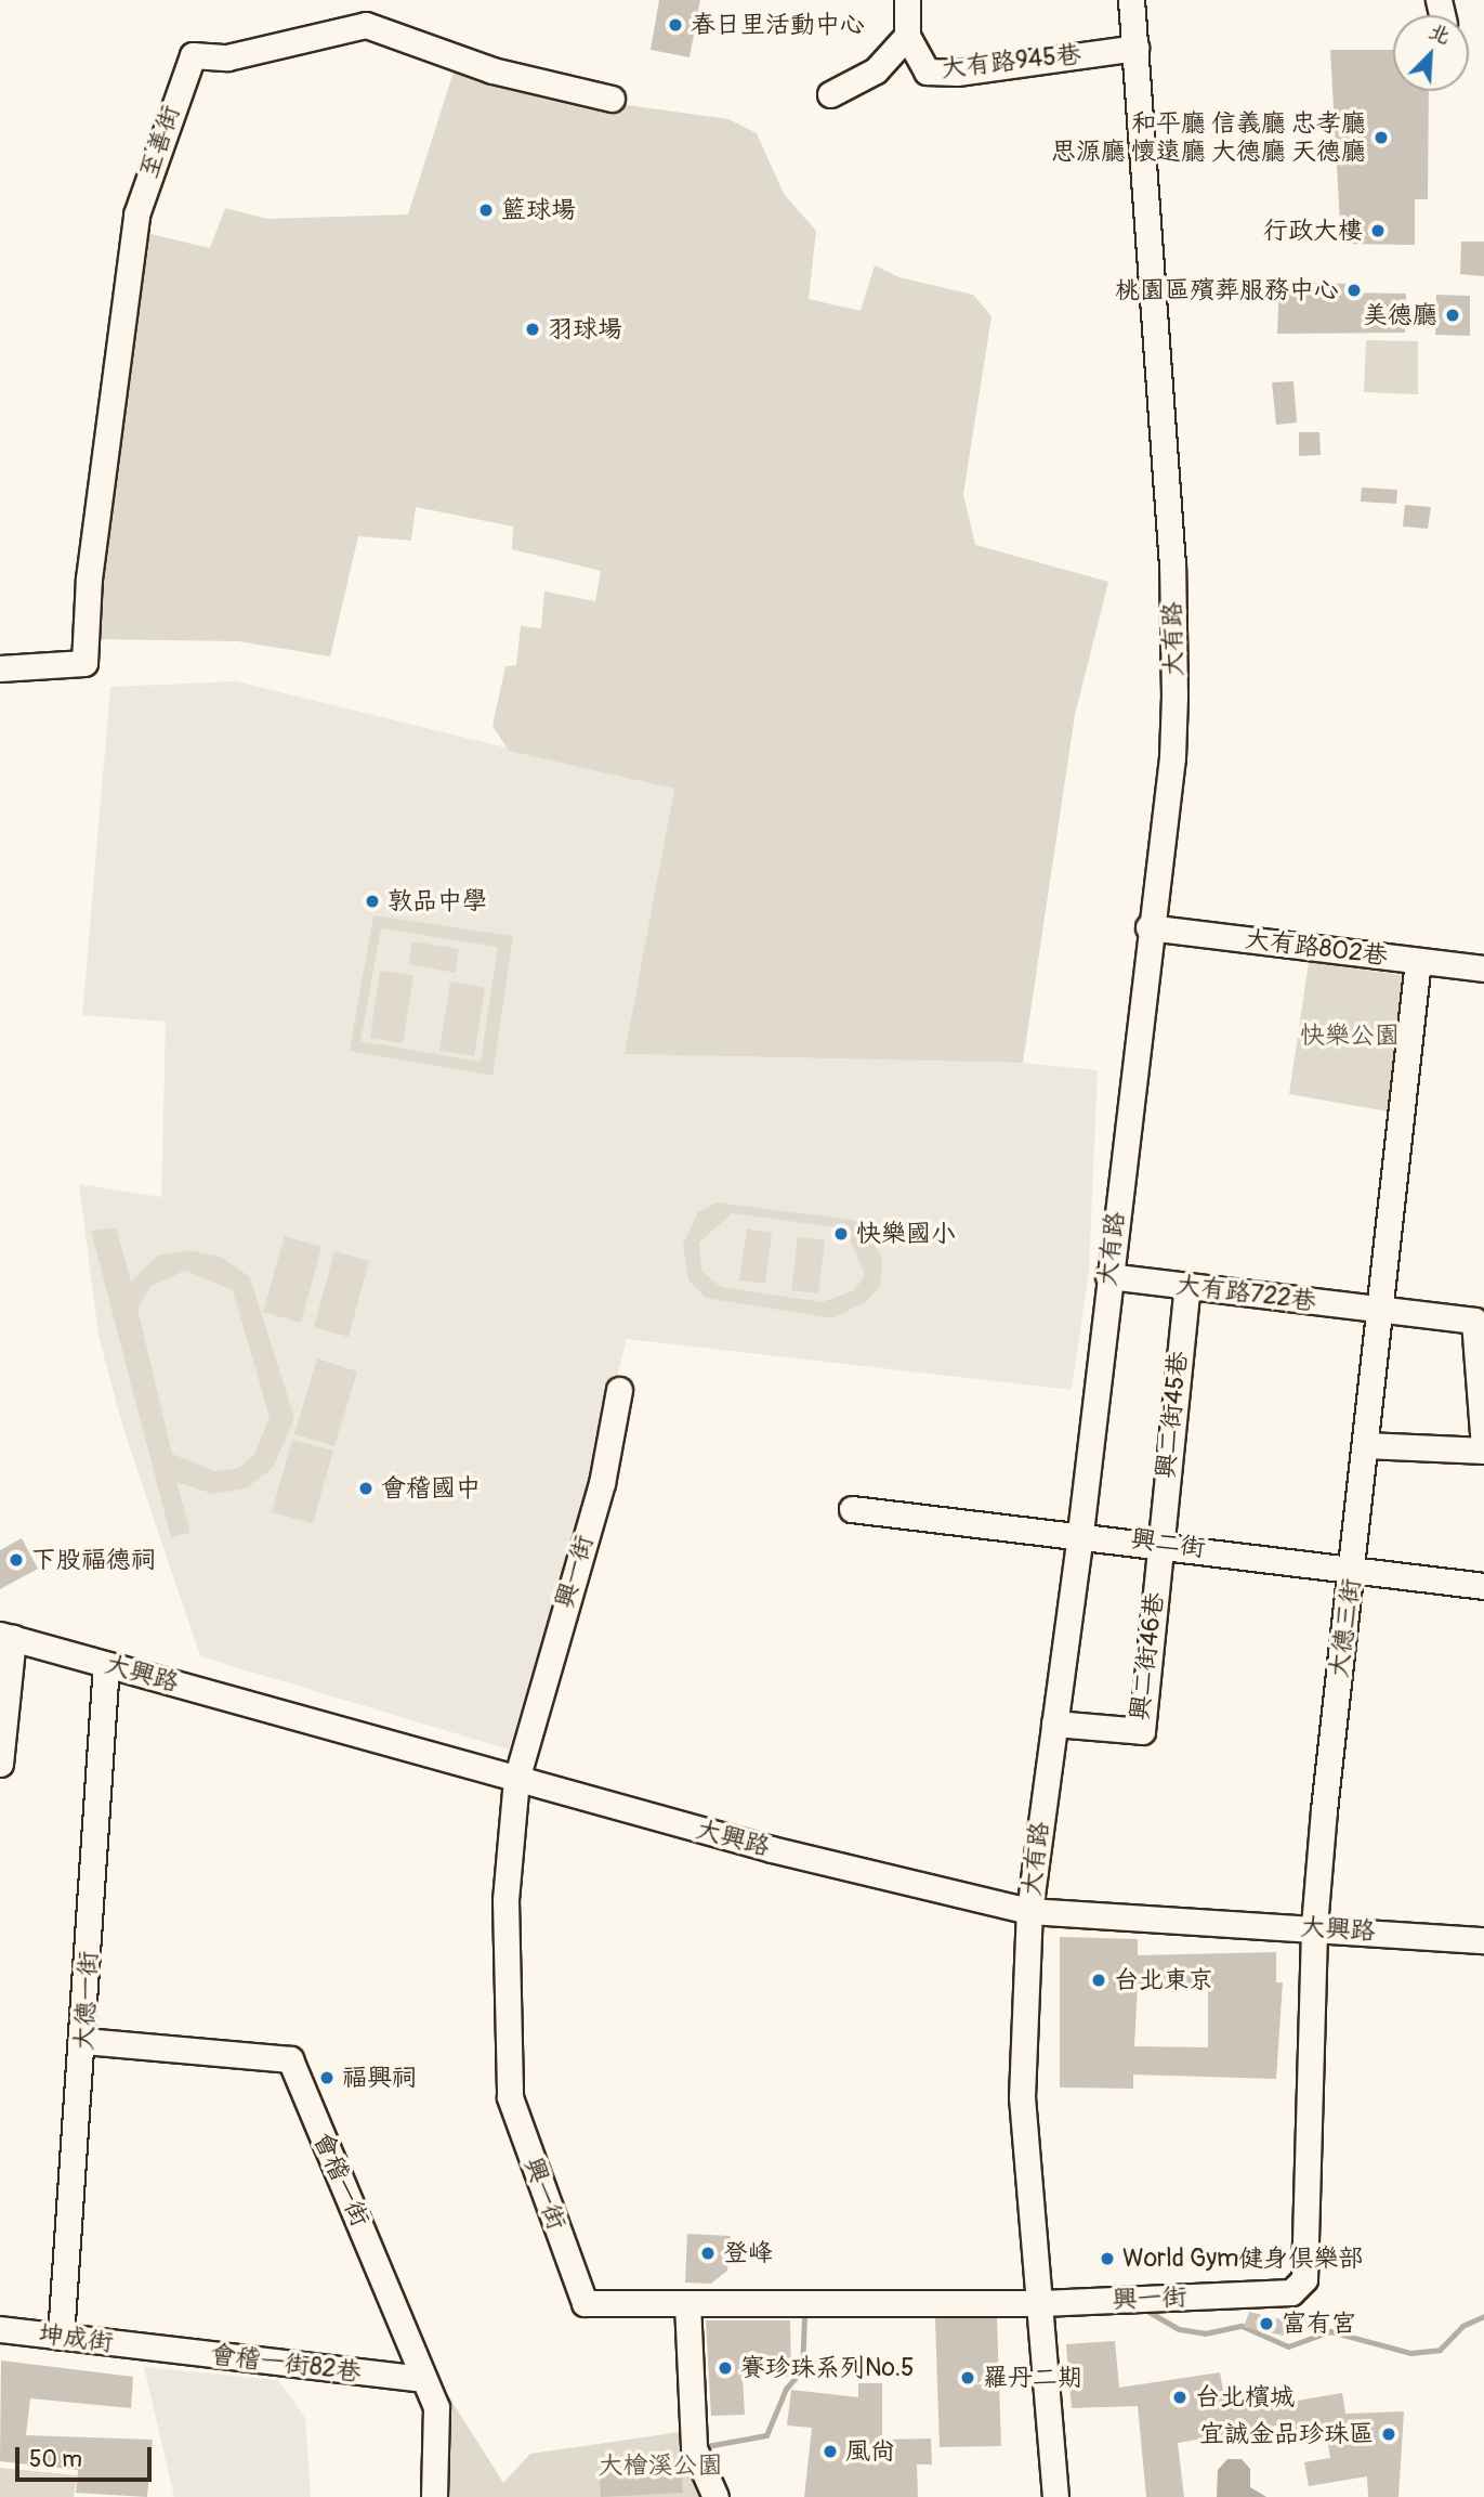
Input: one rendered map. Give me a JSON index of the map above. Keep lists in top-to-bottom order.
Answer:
{
  "streets": {
    "street": [
      "大有路945巷",
      "至善街",
      "大有路",
      "大有路802巷",
      "大有路722巷",
      "興二街45巷",
      "興二街",
      "興一街",
      "大德三街",
      "興二街46巷",
      "大興路",
      "大德一街",
      "會稽一街",
      "坤成街",
      "會稽一街82巷"
    ]
  },
  "crossings": [
    ["大有路945巷", "大有路"],
    ["大有路", "大有路802巷"],
    ["大有路", "大有路722巷"],
    ["大有路", "興二街"],
    ["大有路", "興一街"],
    ["大有路", "興二街46巷"],
    ["大有路", "大興路"],
    ["大有路802巷", "大德三街"],
    ["大有路722巷", "興二街45巷"],
    ["大有路722巷", "大德三街"],
    ["興二街45巷", "興二街"],
    ["興二街45巷", "興二街46巷"],
    ["興二街", "大德三街"],
    ["興二街", "興二街46巷"],
    ["興一街", "大德三街"],
    ["興一街", "大興路"],
    ["大德三街", "大興路"],
    ["大興路", "大德一街"],
    ["大德一街", "會稽一街"],
    ["大德一街", "坤成街"],
    ["會稽一街", "會稽一街82巷"],
    ["坤成街", "會稽一街82巷"]
  ],
  "parks": ["快樂公園", "大檜溪公園"],
  "places": [
    "春日里活動中心",
    "和平廳 信義廳 忠孝廳 思源廳 懷遠廳 大德廳 天德廳",
    "籃球場",
    "行政大樓",
    "桃園區殯葬服務中心",
    "美德廳",
    "羽球場",
    "敦品中學",
    "快樂國小",
    "會稽國中",
    "下股福德祠",
    "台北東京",
    "福興祠",
    "登峰",
    "World Gym健身俱樂部",
    "富有宮",
    "賽珍珠系列No.5",
    "羅丹二期",
    "台北檳城",
    "宜誠金品珍珠區",
    "風尚"
  ],
  "scale_bar": "50 m",
  "north": "top right"
}
